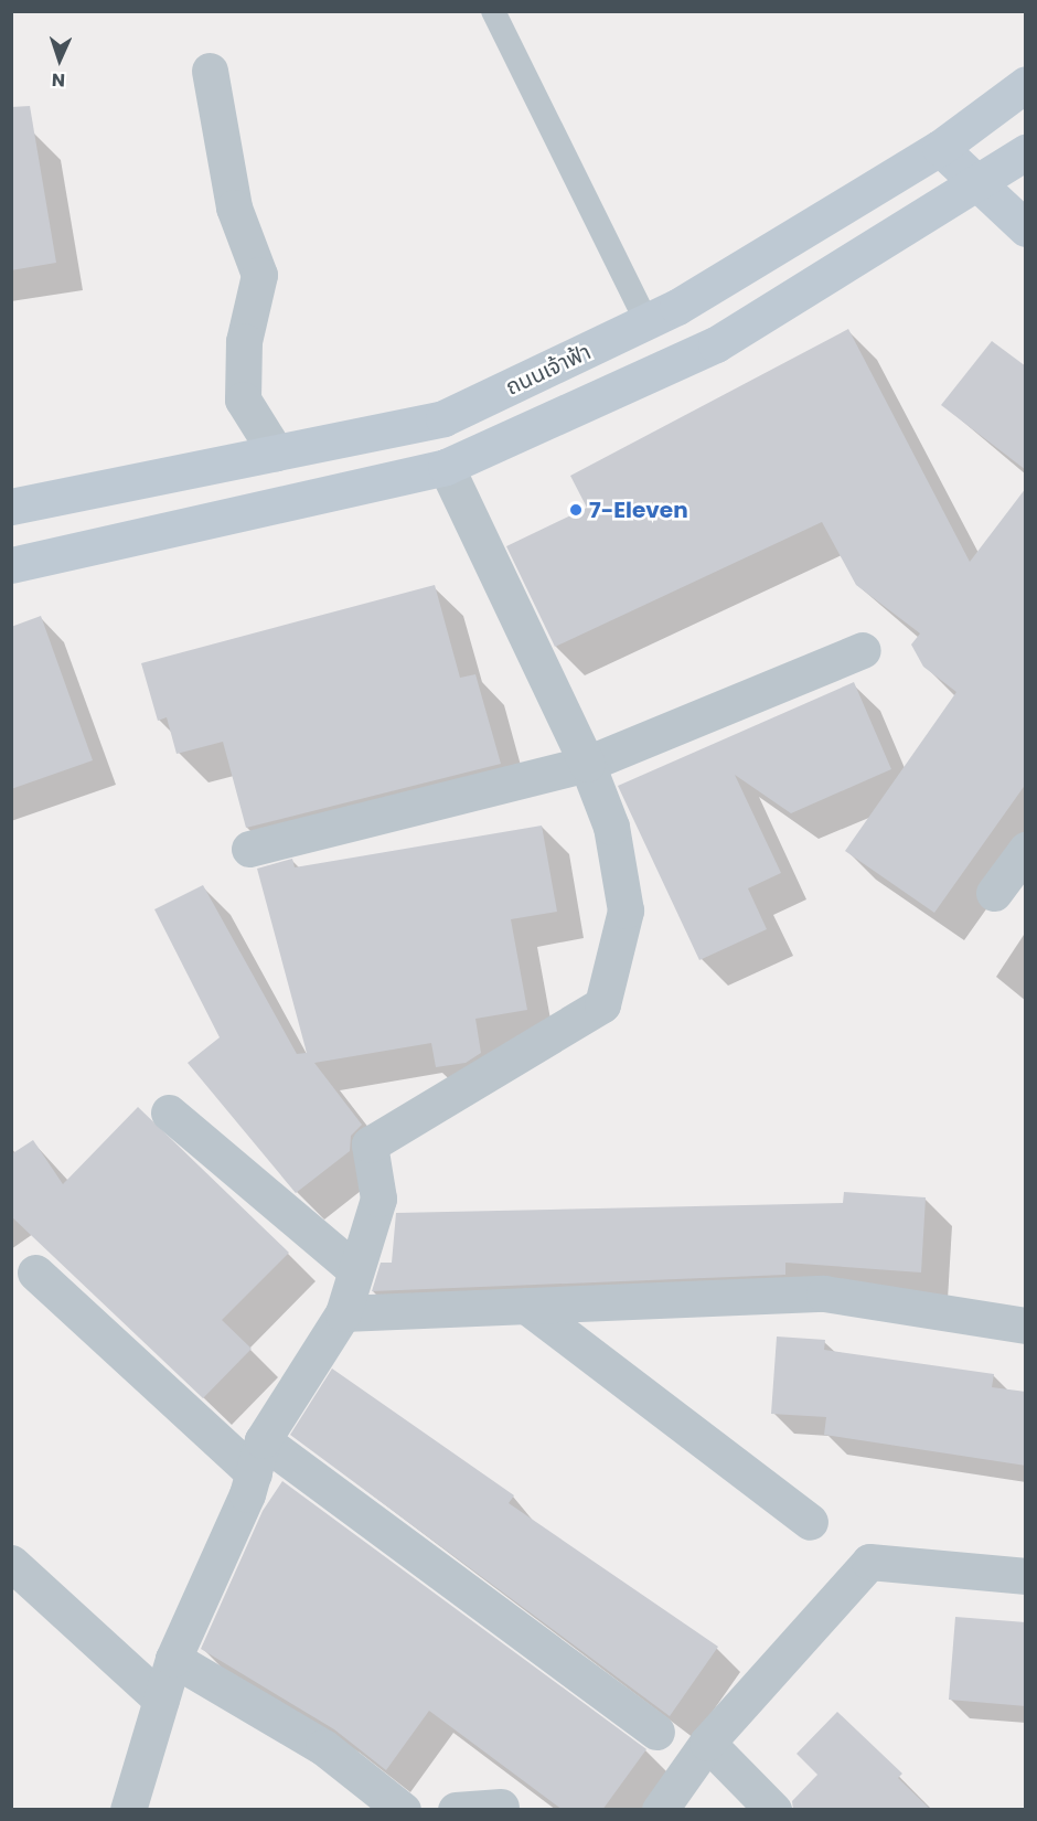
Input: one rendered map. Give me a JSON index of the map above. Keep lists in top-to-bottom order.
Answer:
{
  "streets": {
    "main road": ["ถนนเจ้าฟ้า"]
  },
  "places": ["7-Eleven"],
  "north": "bottom"
}
